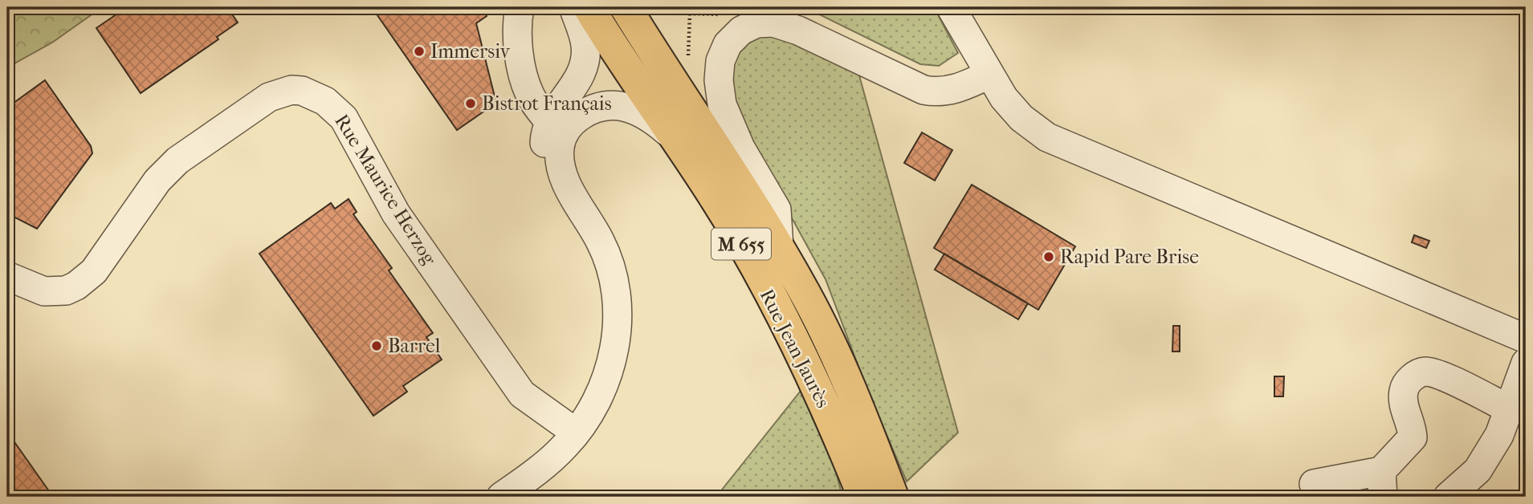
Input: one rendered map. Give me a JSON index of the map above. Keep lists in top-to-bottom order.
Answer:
{
  "streets": {
    "main road": ["M 655", "Rue Jean Jaurès"],
    "street": ["Rue Maurice Herzog"]
  },
  "places": [
    "Immersiv",
    "Bistrot Français",
    "Rapid Pare Brise",
    "Barrel"
  ]
}
